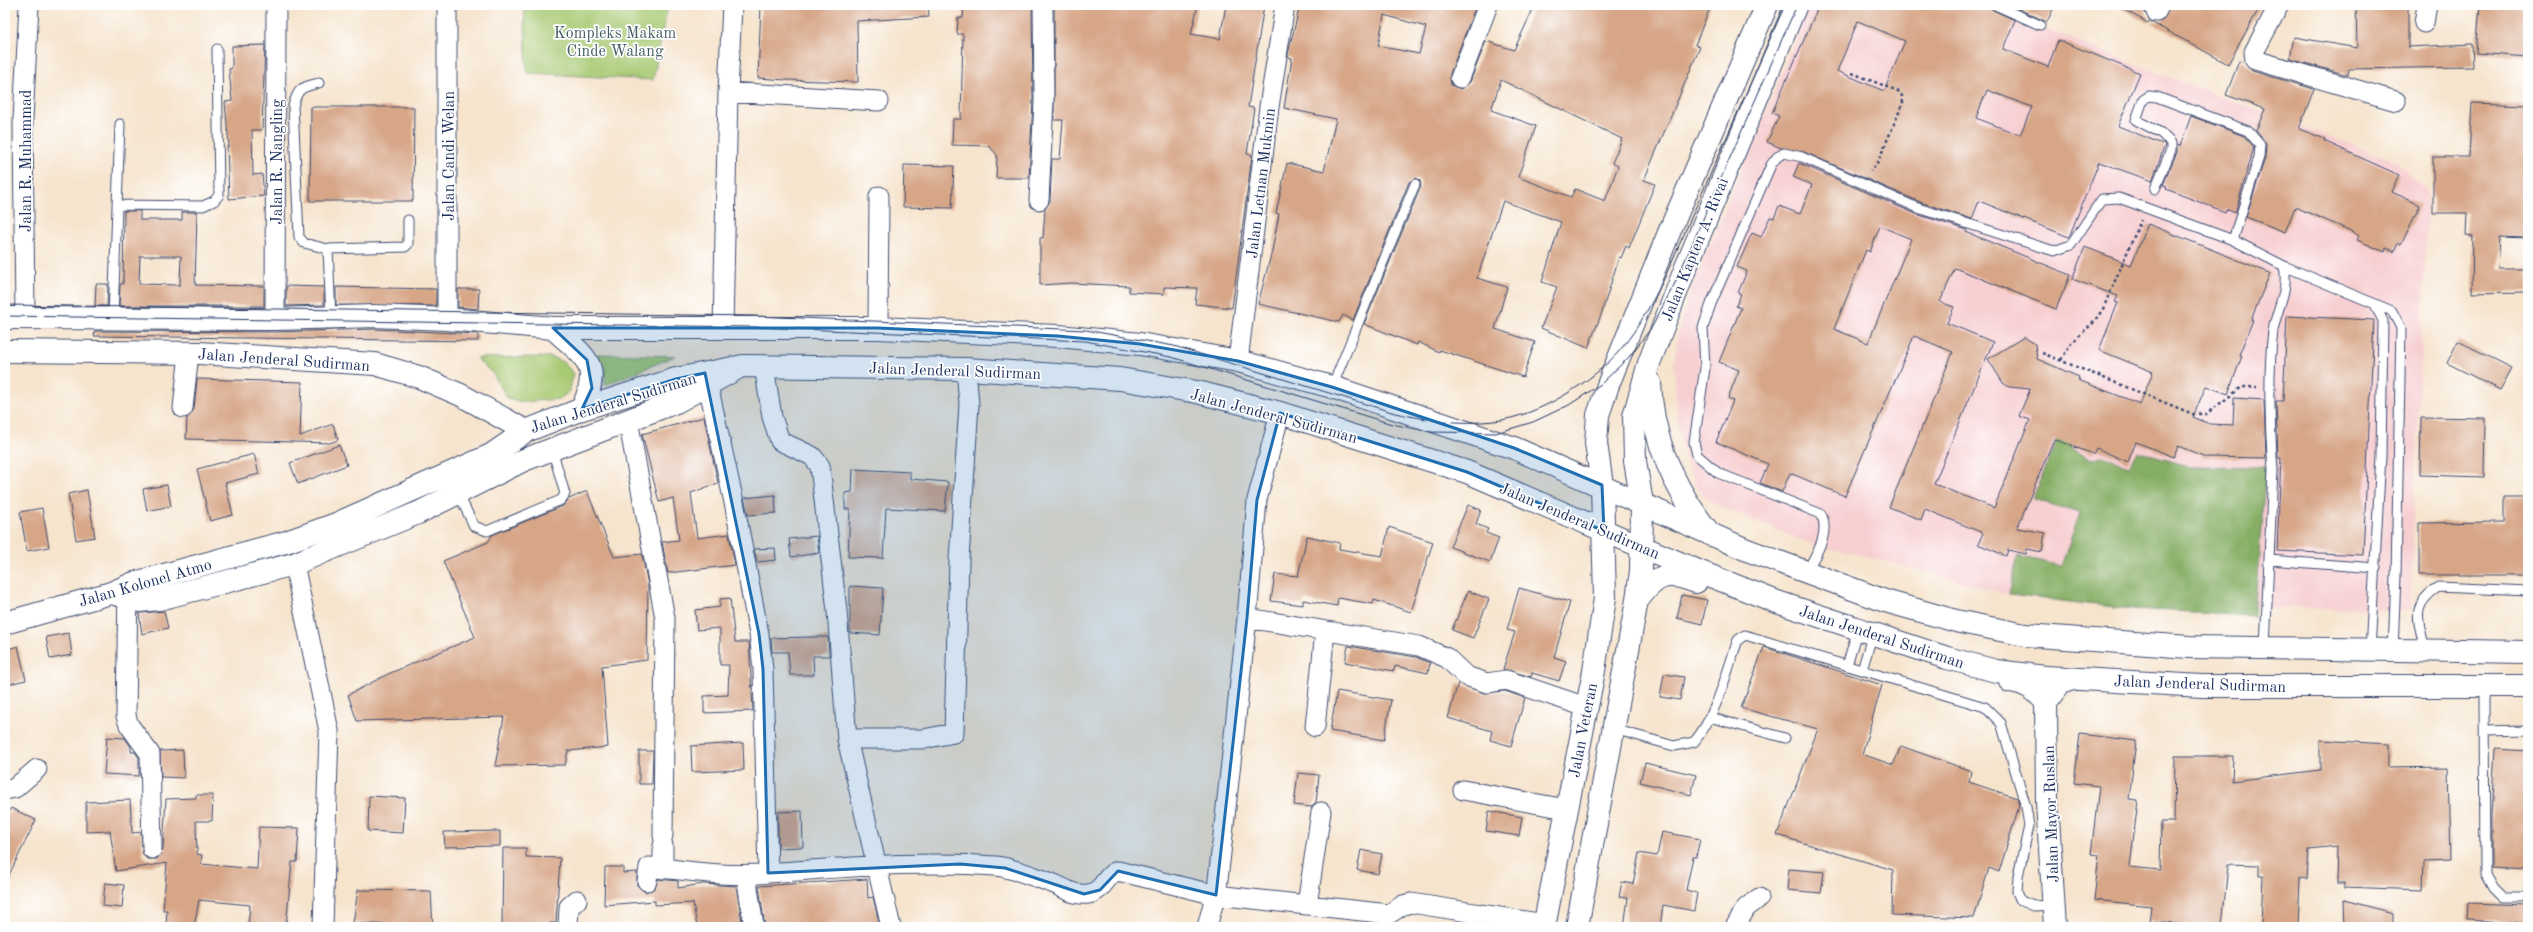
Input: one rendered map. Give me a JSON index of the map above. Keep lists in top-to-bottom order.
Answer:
{
  "streets": {
    "main road": [
      "Jalan Kapten A. Rivai",
      "Jalan Jenderal Sudirman",
      "Jalan Kolonel Atmo",
      "Jalan Veteran",
      "Jalan Mayor Ruslan"
    ],
    "street": [
      "Jalan Candi Welan",
      "Jalan R. Muhammad",
      "Jalan R. Nangling",
      "Jalan Letnan Mukmin"
    ]
  },
  "crossings": [
    ["Jalan Kapten A. Rivai", "Jalan Jenderal Sudirman"],
    ["Jalan Kapten A. Rivai", "Jalan Veteran"],
    ["Jalan Jenderal Sudirman", "Jalan Kolonel Atmo"],
    ["Jalan Jenderal Sudirman", "Jalan Veteran"]
  ],
  "parks": ["Kompleks Makam Cinde Walang"]
}
